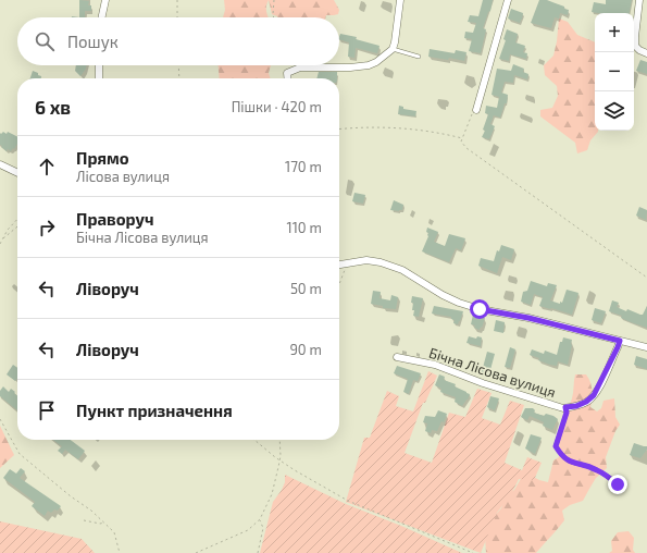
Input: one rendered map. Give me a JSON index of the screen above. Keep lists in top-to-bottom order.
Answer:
{
  "streets": {
    "street": ["Бічна Лісова вулиця"]
  },
  "page": {
    "map_buttons": ["+", "−"],
    "search": "Пошук",
    "heading": ["6 хв", "Пішки · 420 m"],
    "list": [
      ["Прямо", "Лісова вулиця", "170 m"],
      ["Праворуч", "Бічна Лісова вулиця", "110 m"],
      ["Ліворуч", "50 m"],
      ["Ліворуч", "90 m"],
      "Пункт призначення"
    ]
  }
}
